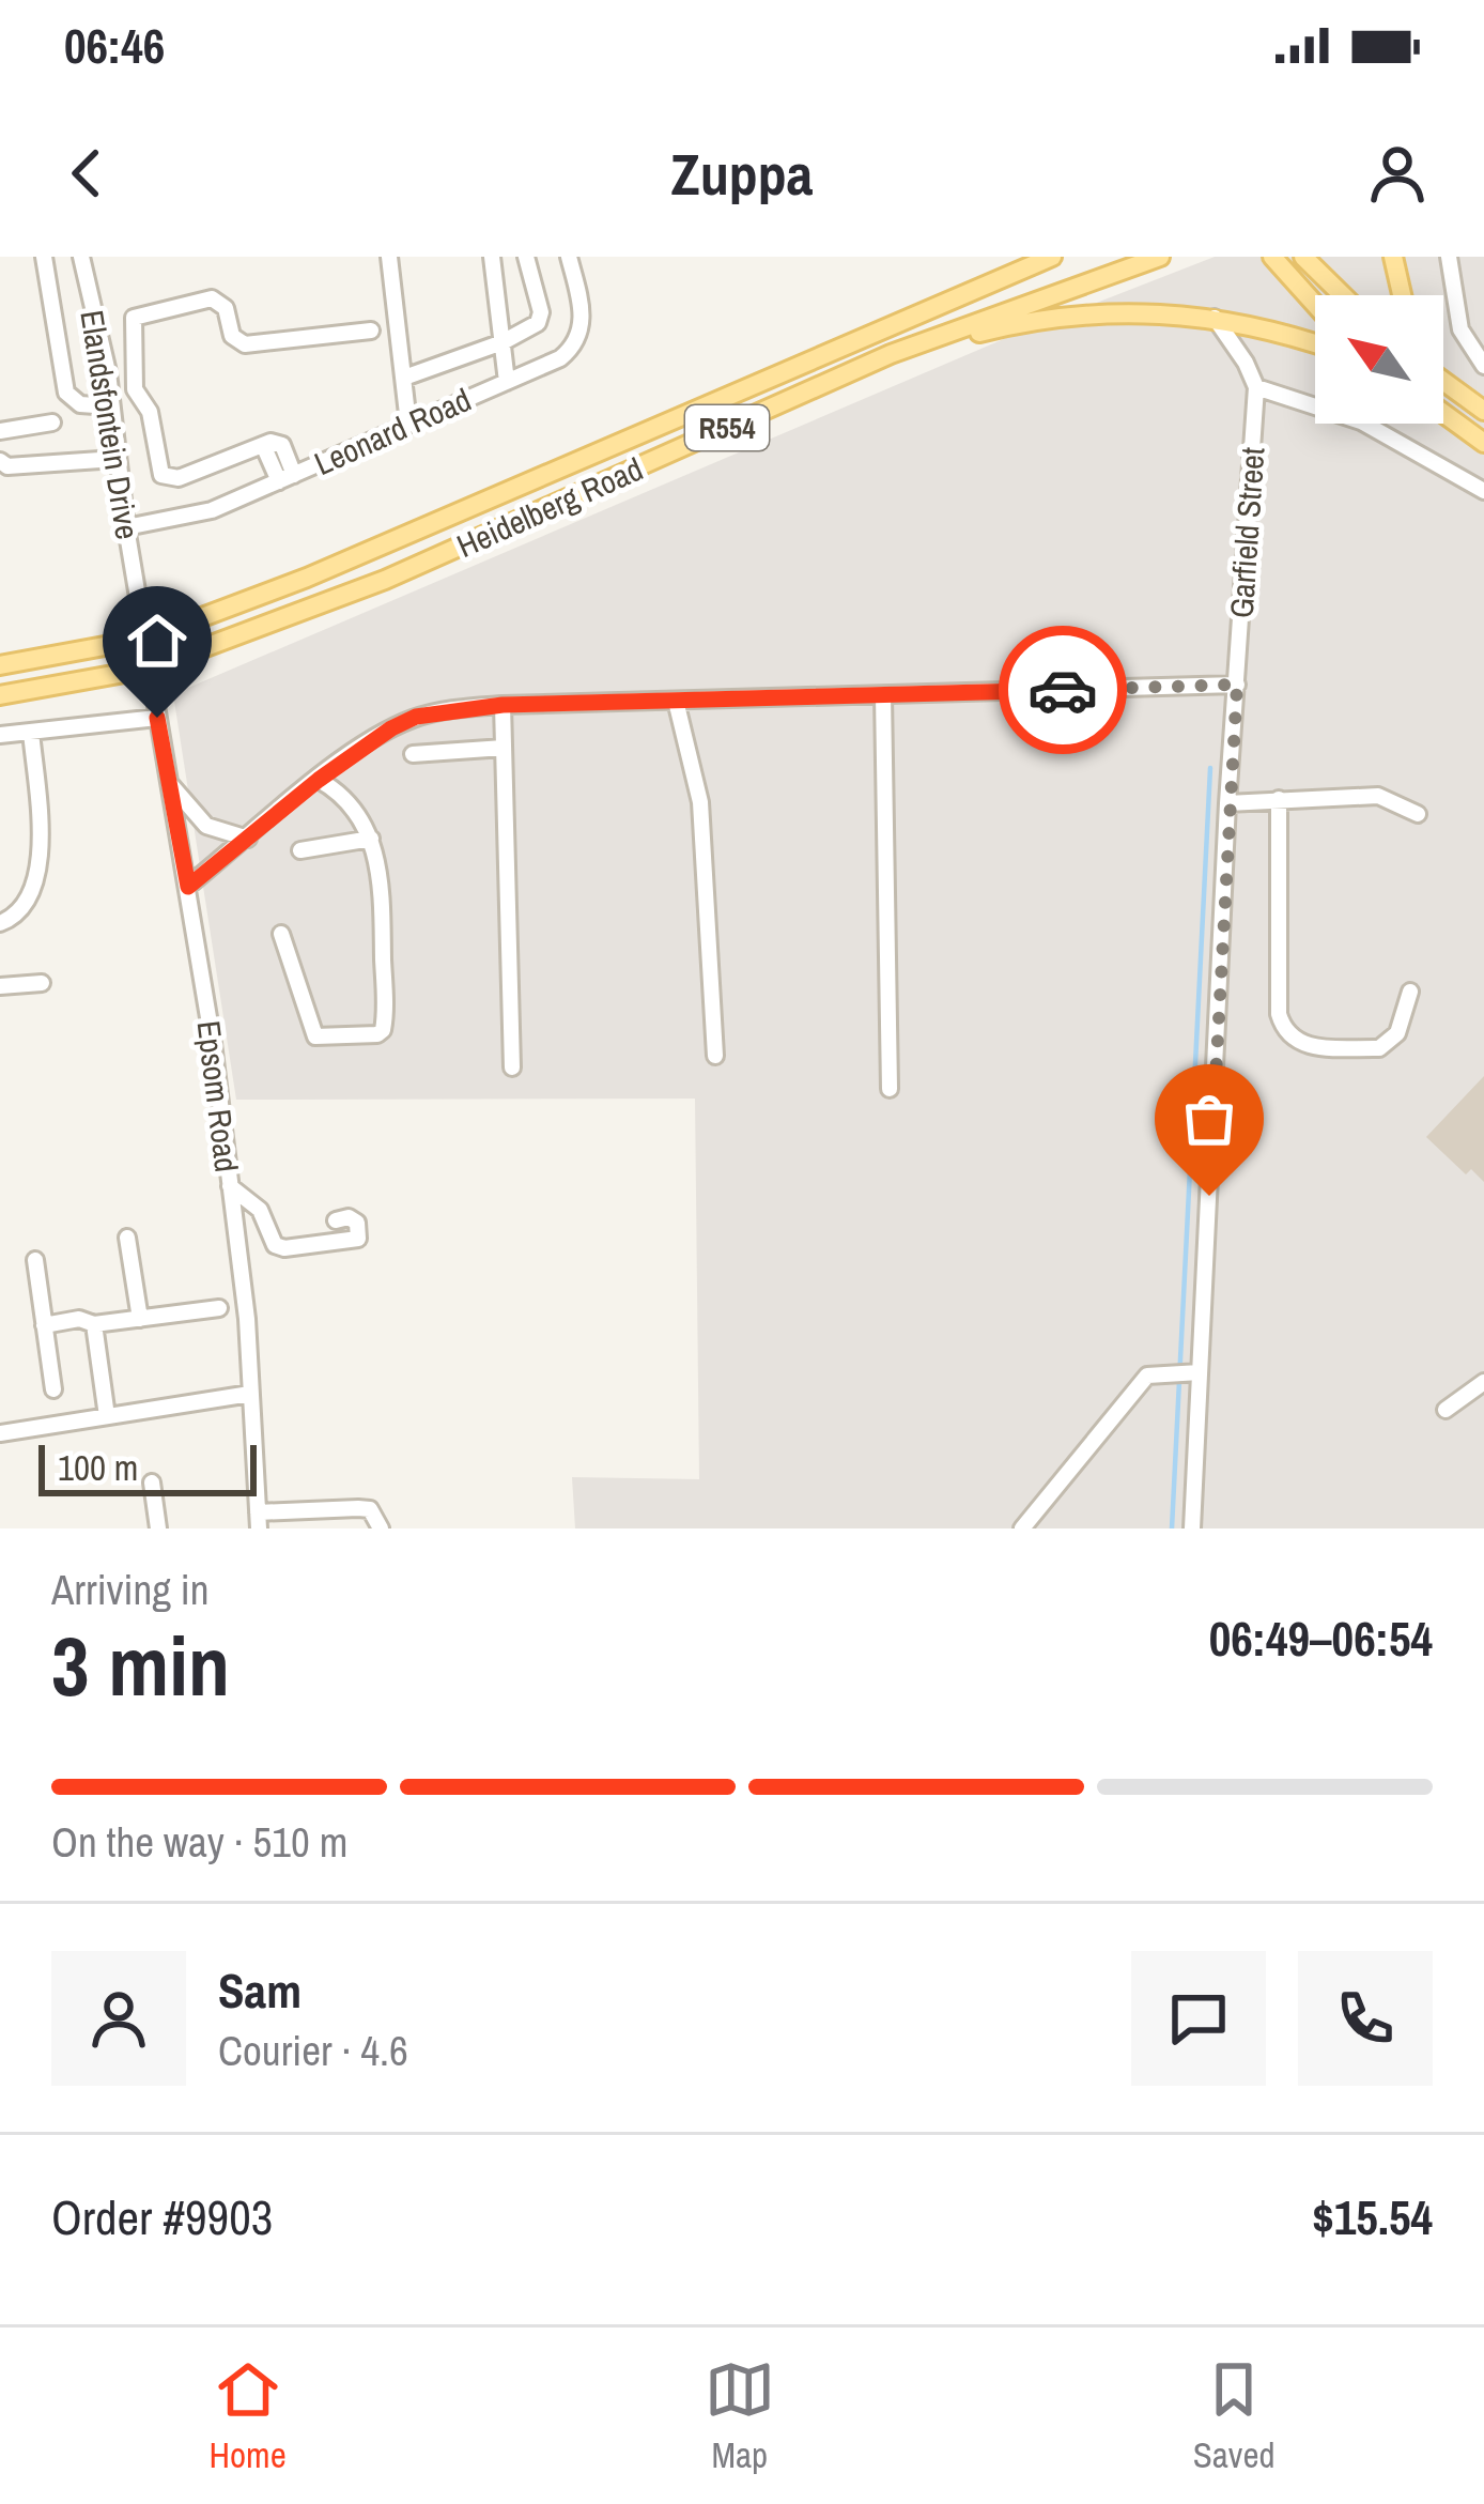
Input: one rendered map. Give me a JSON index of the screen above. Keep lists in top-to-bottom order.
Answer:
{
  "streets": {
    "main road": ["R554", "Heidelberg Road"],
    "street": [
      "Elandsfontein Drive",
      "Leonard Road",
      "Garfield Street",
      "Epsom Road"
    ]
  },
  "crossings": [
    ["Elandsfontein Drive", "Leonard Road"],
    ["Elandsfontein Drive", "Heidelberg Road"],
    ["Elandsfontein Drive", "Epsom Road"],
    ["Heidelberg Road", "Epsom Road"]
  ],
  "scale_bar": "100 m",
  "north": "top left",
  "page": {
    "status": "06:46",
    "header": "Zuppa",
    "scale": "100 m",
    "heading": ["3 min", "Arriving in", "06:49–06:54"],
    "panel": [
      "Sam",
      "Courier · 4.6",
      "Order #9903",
      "$15.54"
    ],
    "bar": "On the way · 510 m",
    "tabs": ["Home", "Map", "Saved"]
  }
}
